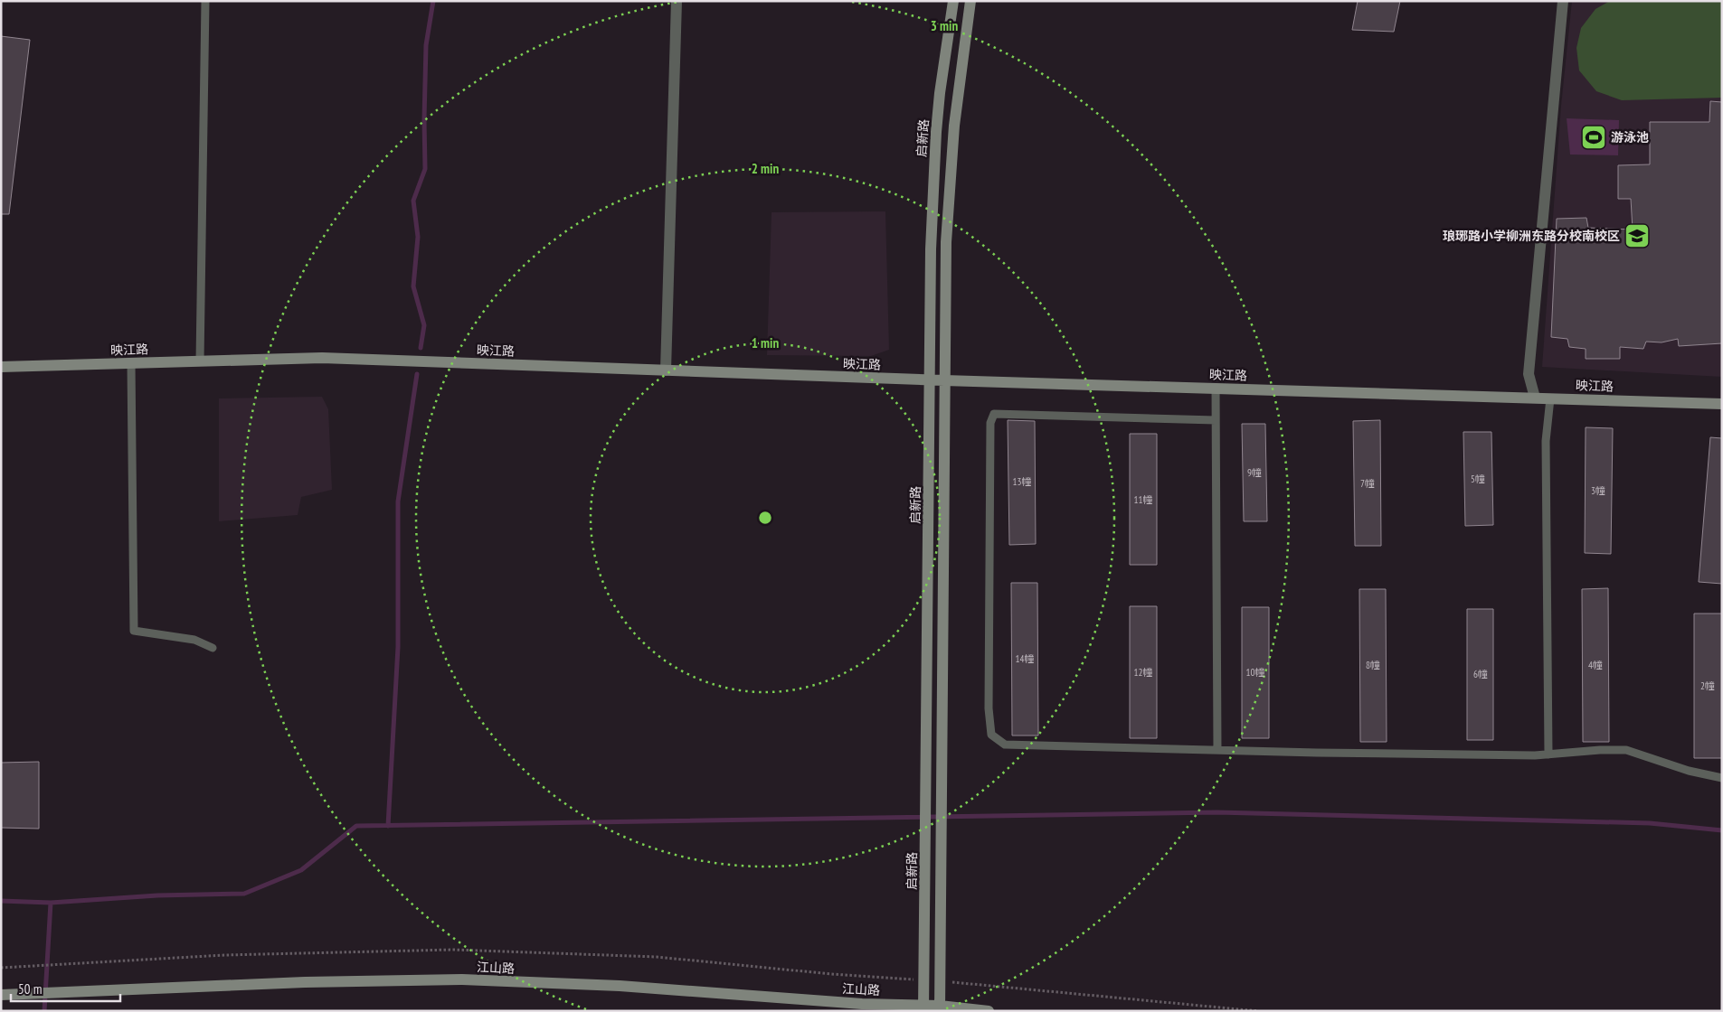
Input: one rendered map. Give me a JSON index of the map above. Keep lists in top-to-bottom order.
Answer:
{
  "streets": {
    "street": ["启新路", "映江路", "江山路"]
  },
  "crossings": [
    ["启新路", "映江路"],
    ["启新路", "江山路"]
  ],
  "places": {
    "sports": ["游泳池"],
    "school or university": ["琅琊路小学柳洲东路分校南校区"]
  },
  "house_numbers": [
    "9幢",
    "5幢",
    "13幢",
    "7幢",
    "3幢",
    "11幢",
    "14幢",
    "8幢",
    "4幢",
    "12幢",
    "10幢",
    "6幢",
    "2幢"
  ],
  "scale_bar": "50 m",
  "rings": ["3 min", "2 min", "1 min"]
}
